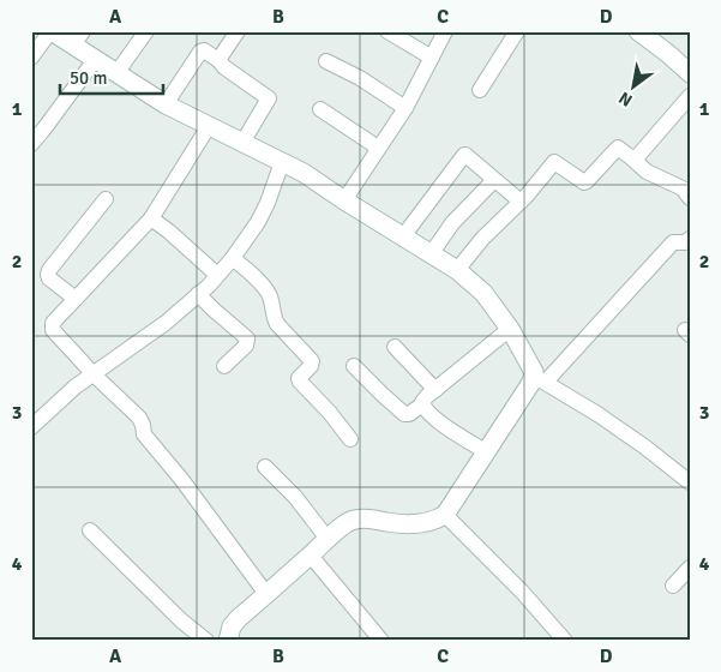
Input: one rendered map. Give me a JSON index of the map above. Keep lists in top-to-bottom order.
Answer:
{
  "scale_bar": "50 m",
  "north": "bottom left",
  "grid": {
    "columns": [
      "A",
      "B",
      "C",
      "D"
    ],
    "rows": [
      "1",
      "2",
      "3",
      "4"
    ]
  }
}
